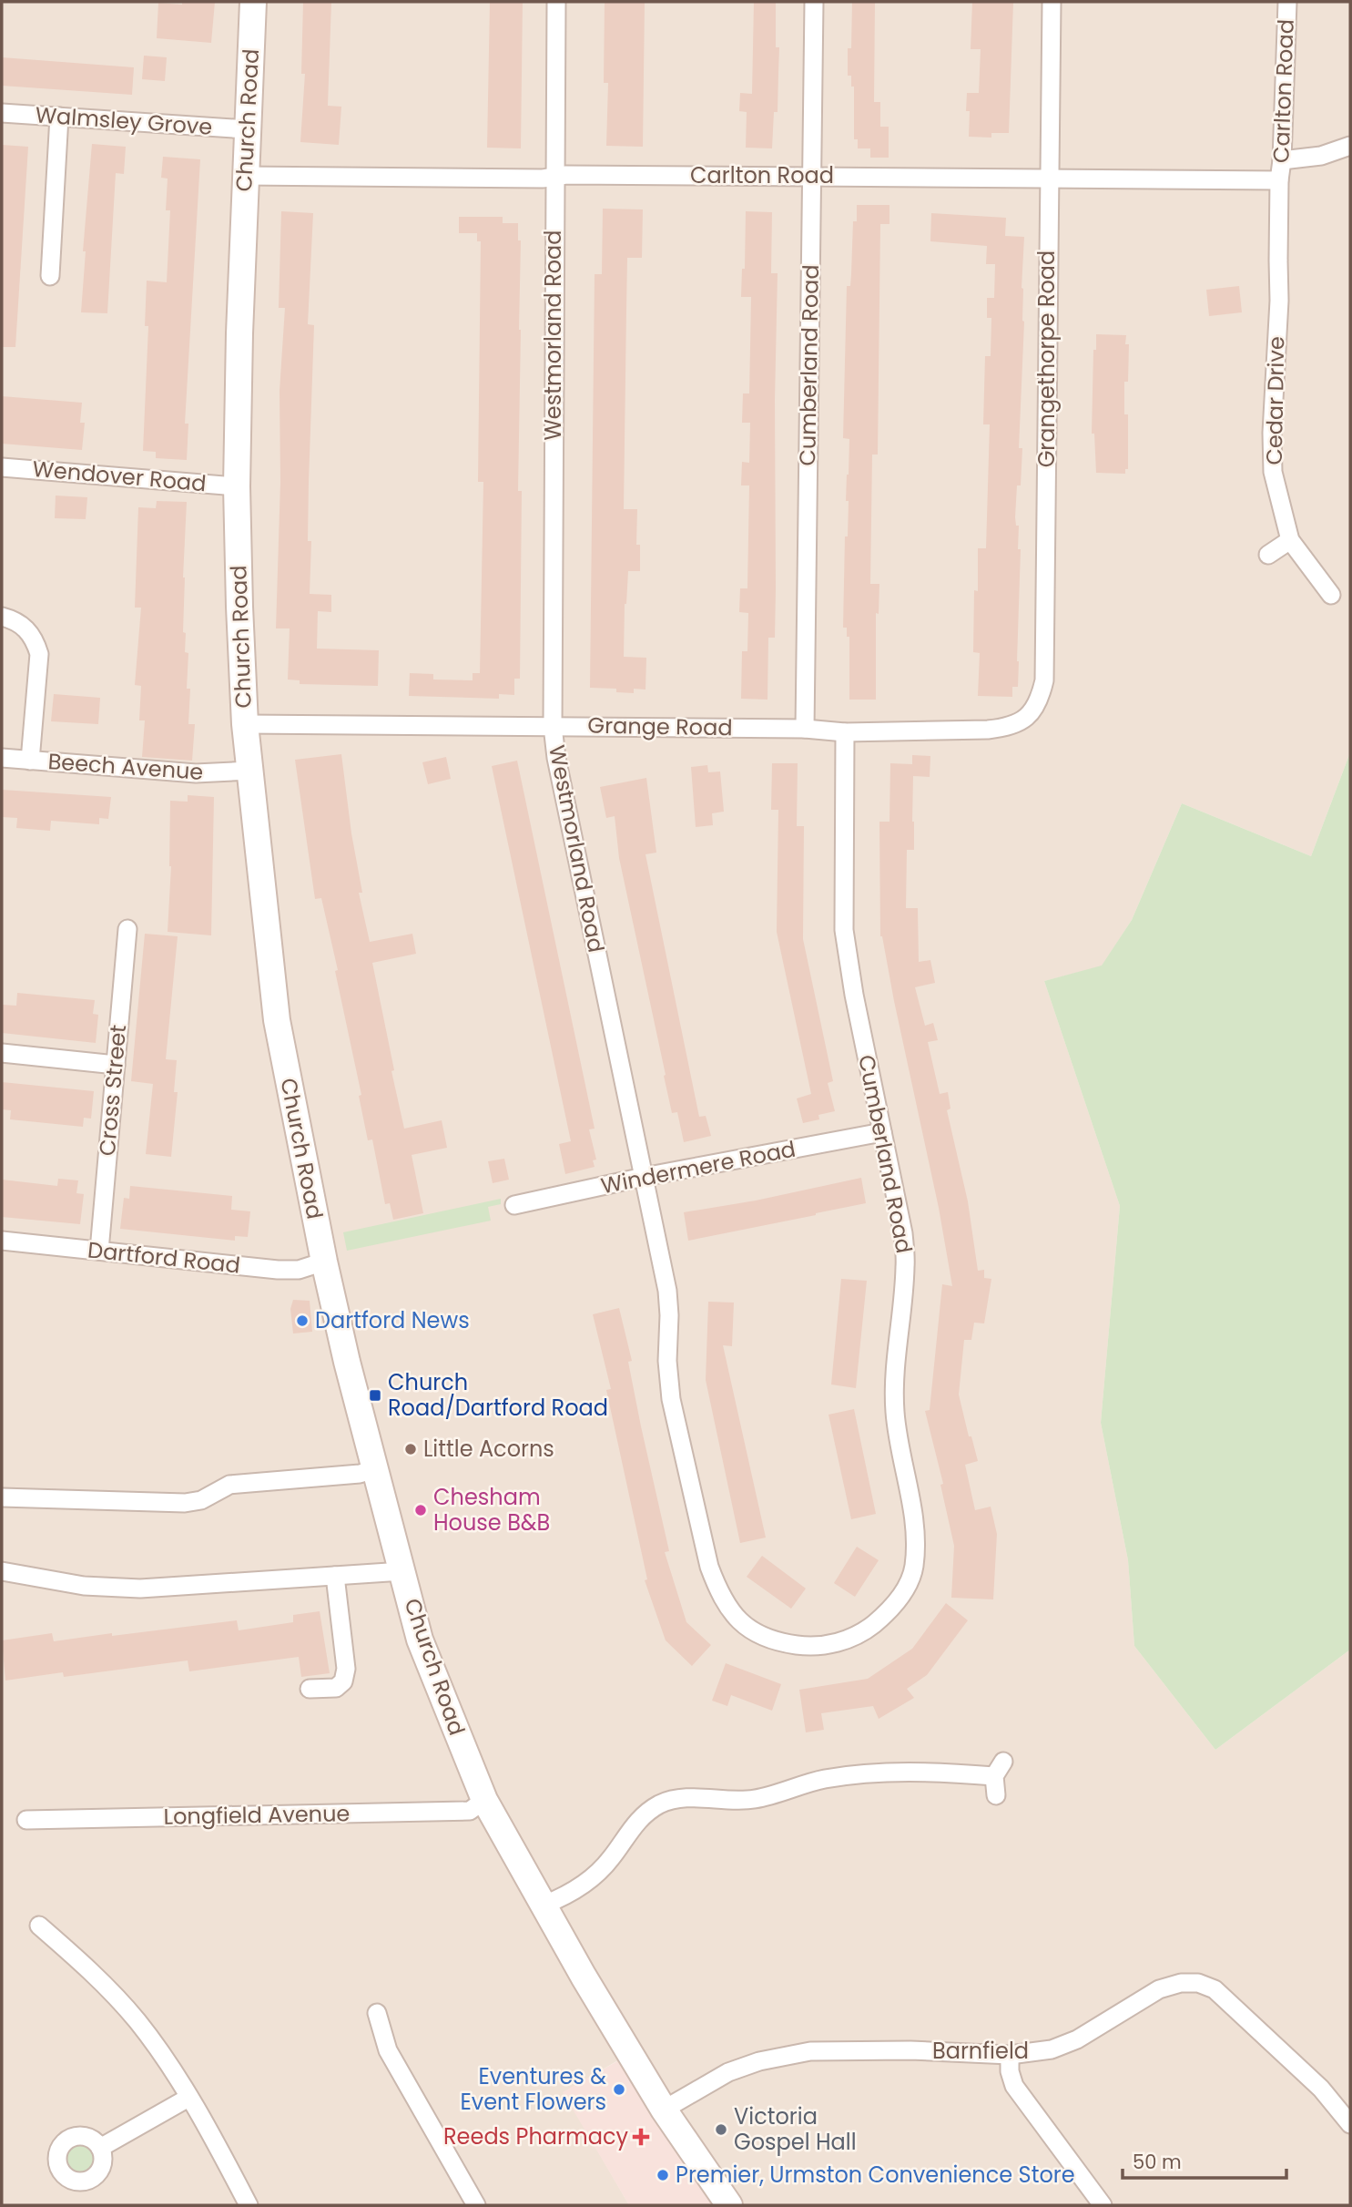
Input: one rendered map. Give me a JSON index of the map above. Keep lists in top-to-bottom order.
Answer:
{
  "streets": {
    "main road": ["Church Road"],
    "street": [
      "Carlton Road",
      "Walmsley Grove",
      "Westmorland Road",
      "Grangethorpe Road",
      "Cumberland Road",
      "Cedar Drive",
      "Wendover Road",
      "Grange Road",
      "Beech Avenue",
      "Cross Street",
      "Windermere Road",
      "Dartford Road",
      "Longfield Avenue",
      "Barnfield"
    ]
  },
  "crossings": [
    ["Carlton Road", "Church Road"],
    ["Carlton Road", "Westmorland Road"],
    ["Carlton Road", "Grangethorpe Road"],
    ["Carlton Road", "Cumberland Road"],
    ["Carlton Road", "Cedar Drive"],
    ["Church Road", "Walmsley Grove"],
    ["Church Road", "Wendover Road"],
    ["Church Road", "Grange Road"],
    ["Church Road", "Beech Avenue"],
    ["Church Road", "Dartford Road"],
    ["Church Road", "Longfield Avenue"],
    ["Church Road", "Barnfield"],
    ["Westmorland Road", "Cumberland Road"],
    ["Westmorland Road", "Grange Road"],
    ["Westmorland Road", "Windermere Road"],
    ["Grangethorpe Road", "Grange Road"],
    ["Cumberland Road", "Grange Road"],
    ["Cumberland Road", "Windermere Road"],
    ["Cross Street", "Dartford Road"]
  ],
  "places": {
    "other": [
      "Dartford News",
      "Little Acorns",
      "Chesham House B&B",
      "Eventures & Event Flowers",
      "Victoria Gospel Hall",
      "Premier, Urmston Convenience Store"
    ],
    "transit": ["Church Road/Dartford Road"],
    "health": ["Reeds Pharmacy"]
  },
  "scale_bar": "50 m"
}
